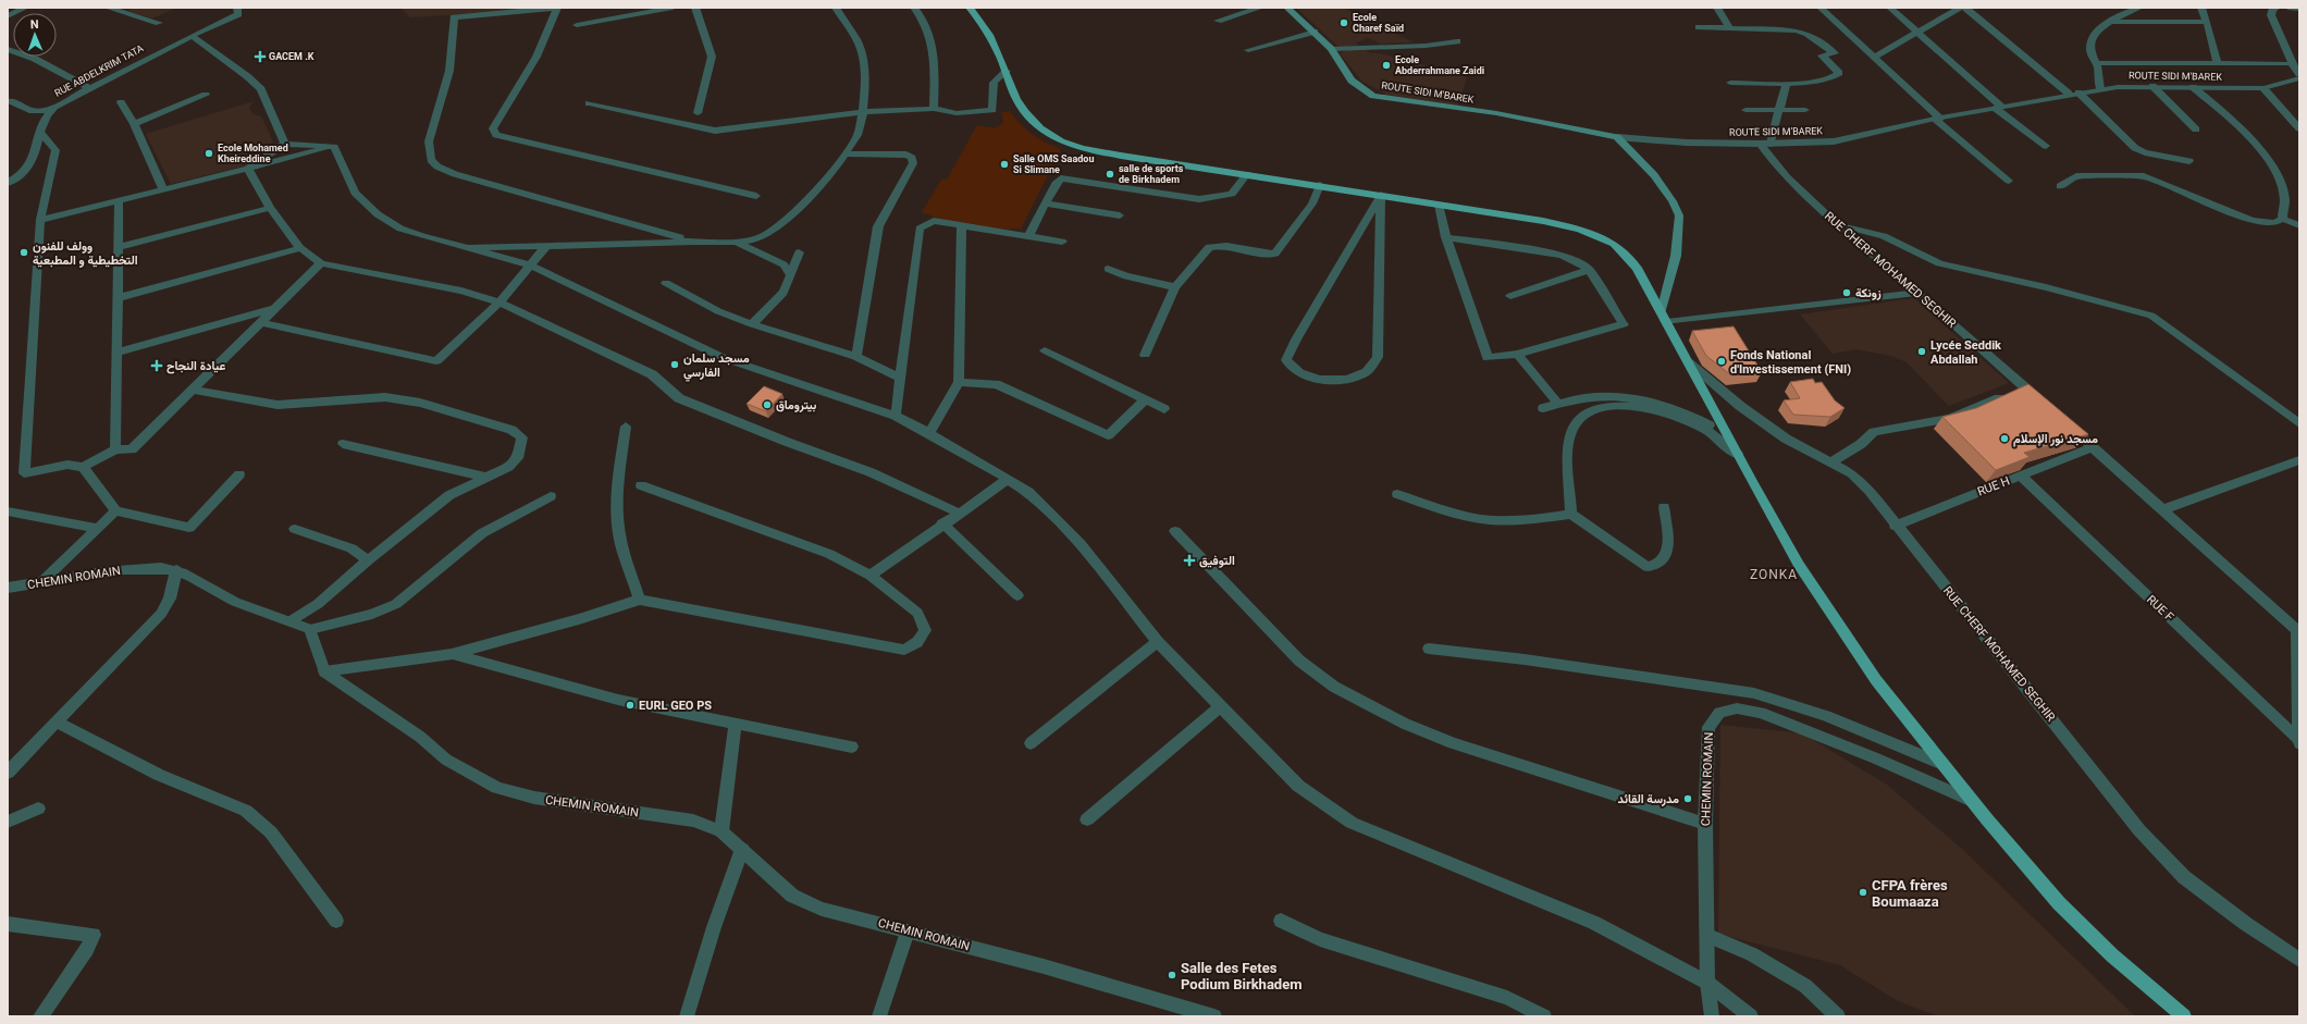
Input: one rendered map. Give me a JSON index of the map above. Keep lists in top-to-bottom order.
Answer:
{
  "streets": {
    "main road": ["ROUTE SIDI M'BAREK"],
    "street": [
      "RUE ABDELKRIM TATA",
      "RUE CHERF MOHAMED SEGHIR",
      "RUE H",
      "CHEMIN ROMAIN",
      "RUE F"
    ]
  },
  "crossings": [
    ["ROUTE SIDI M'BAREK", "RUE CHERF MOHAMED SEGHIR"],
    ["RUE CHERF MOHAMED SEGHIR", "RUE H"],
    ["RUE H", "RUE F"]
  ],
  "districts": ["ZONKA"],
  "places": {
    "other": [
      "Ecole Charef Saïd",
      "Ecole Abderrahmane Zaidi",
      "Ecole Mohamed Kheireddine",
      "Salle OMS Saadou Si Slimane",
      "salle de sports de Birkhadem",
      "وولف للفنون التخطيطية و المطبعية",
      "زونكة",
      "Lycée Seddik Abdallah",
      "Fonds National d'Investissement (FNI)",
      "مسجد سلمان الفارسي",
      "بيتروماق",
      "مسجد نور الإسلام",
      "EURL GEO PS",
      "مدرسة القائد",
      "CFPA frères Boumaaza",
      "Salle des Fetes Podium Birkhadem"
    ],
    "health": ["GACEM .K", "عيادة النجاح", "التوفيق"]
  },
  "north": "top"
}
